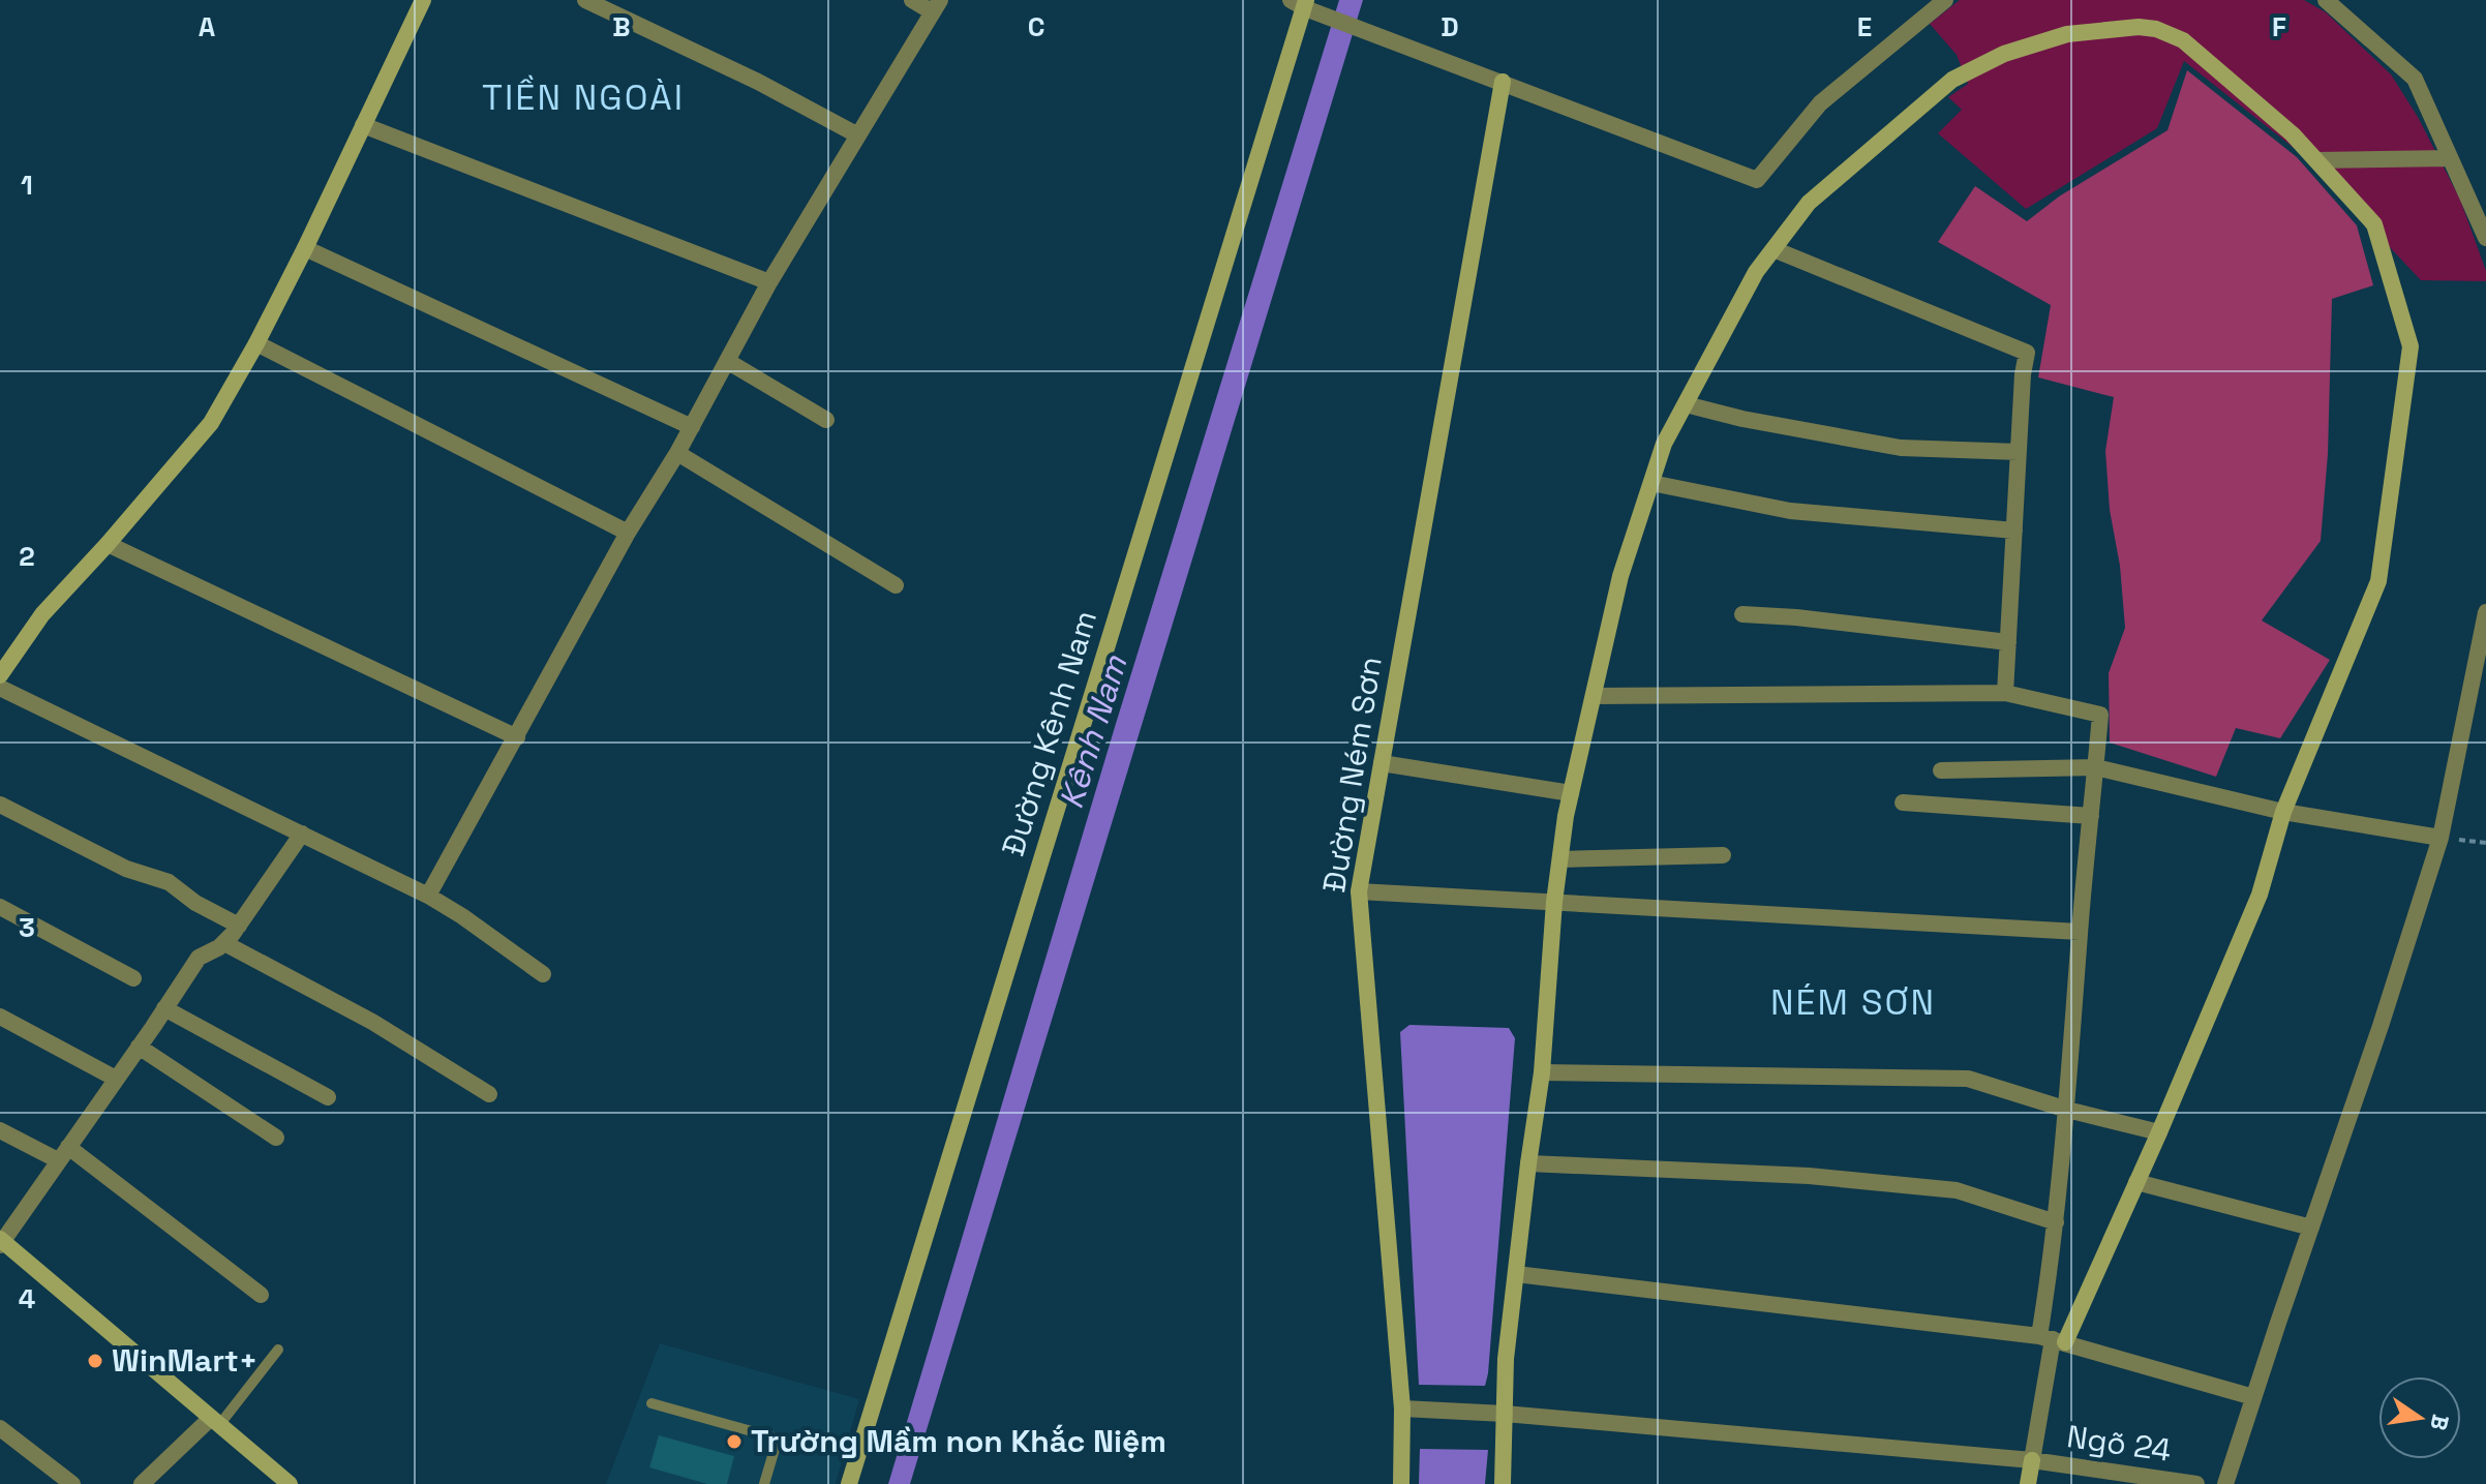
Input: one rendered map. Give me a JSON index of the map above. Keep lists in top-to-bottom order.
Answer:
{
  "streets": {
    "street": ["Đường Kênh Nam", "Đường Ném Sơn", "Ngõ 24"]
  },
  "crossings": [
    ["Đường Ném Sơn", "Ngõ 24"]
  ],
  "districts": ["TIỀN NGOÀI", "NÉM SƠN"],
  "water": ["Kênh Nam"],
  "places": ["WinMart+", "Trường Mầm non Khắc Niệm"],
  "north": "right",
  "grid": {
    "columns": [
      "A",
      "B",
      "C",
      "D",
      "E",
      "F"
    ],
    "rows": [
      "1",
      "2",
      "3",
      "4"
    ]
  }
}
